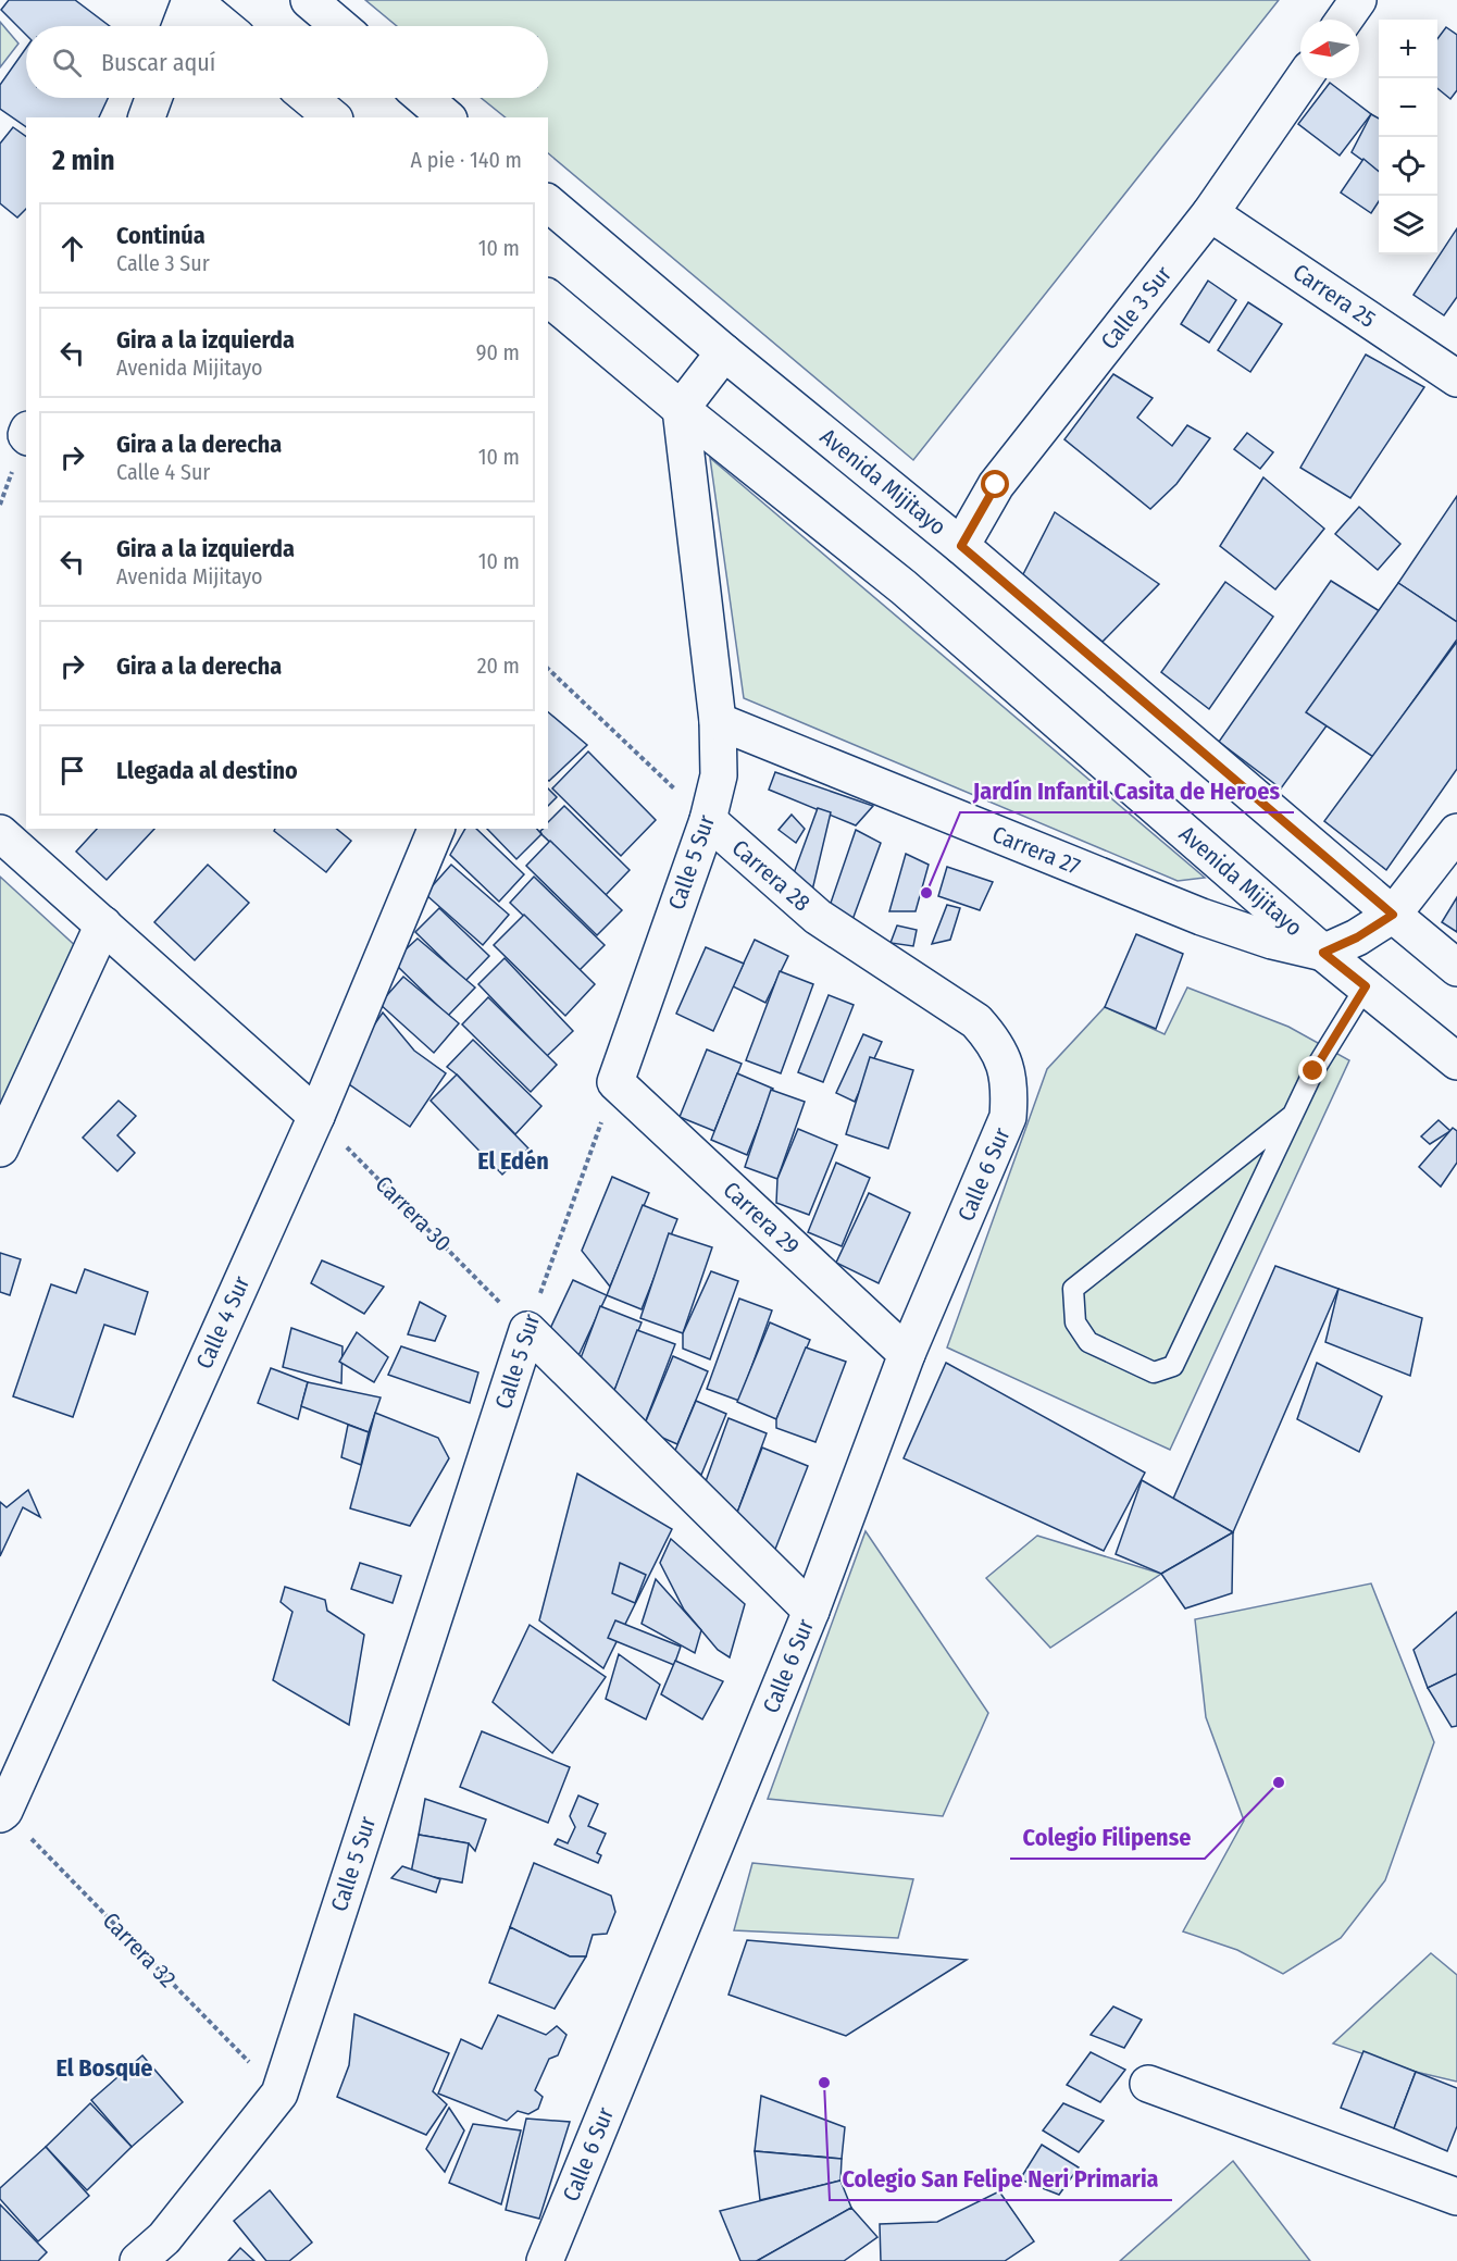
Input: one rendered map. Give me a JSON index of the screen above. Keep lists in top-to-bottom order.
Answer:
{
  "streets": {
    "street": [
      "Carrera 25",
      "Calle 3 Sur",
      "Avenida Mijitayo",
      "Carrera 27",
      "Calle 5 Sur",
      "Carrera 28",
      "Calle 6 Sur",
      "Carrera 29",
      "Calle 4 Sur"
    ],
    "path": ["Carrera 30", "Carrera 32"]
  },
  "crossings": [
    ["Carrera 25", "Calle 3 Sur"],
    ["Calle 3 Sur", "Avenida Mijitayo"],
    ["Avenida Mijitayo", "Carrera 27"],
    ["Avenida Mijitayo", "Calle 5 Sur"],
    ["Carrera 27", "Calle 5 Sur"],
    ["Calle 5 Sur", "Carrera 28"],
    ["Calle 5 Sur", "Carrera 30"],
    ["Calle 5 Sur", "Carrera 29"],
    ["Calle 5 Sur", "Carrera 32"],
    ["Carrera 28", "Calle 6 Sur"],
    ["Calle 6 Sur", "Carrera 29"],
    ["Carrera 30", "Calle 4 Sur"],
    ["Calle 4 Sur", "Carrera 32"]
  ],
  "districts": ["El Edén", "El Bosque"],
  "places": ["Jardín Infantil Casita de Heroes", "Colegio Filipense", "Colegio San Felipe Neri Primaria"],
  "north": "left",
  "page": {
    "map_buttons": ["+", "−"],
    "search": "Buscar aquí",
    "heading": ["2 min", "A pie · 140 m"],
    "list": [
      ["Continúa", "Calle 3 Sur", "10 m"],
      ["Gira a la izquierda", "Avenida Mijitayo", "90 m"],
      ["Gira a la derecha", "Calle 4 Sur", "10 m"],
      ["Gira a la izquierda", "Avenida Mijitayo", "10 m"],
      ["Gira a la derecha", "20 m"],
      "Llegada al destino"
    ]
  }
}
